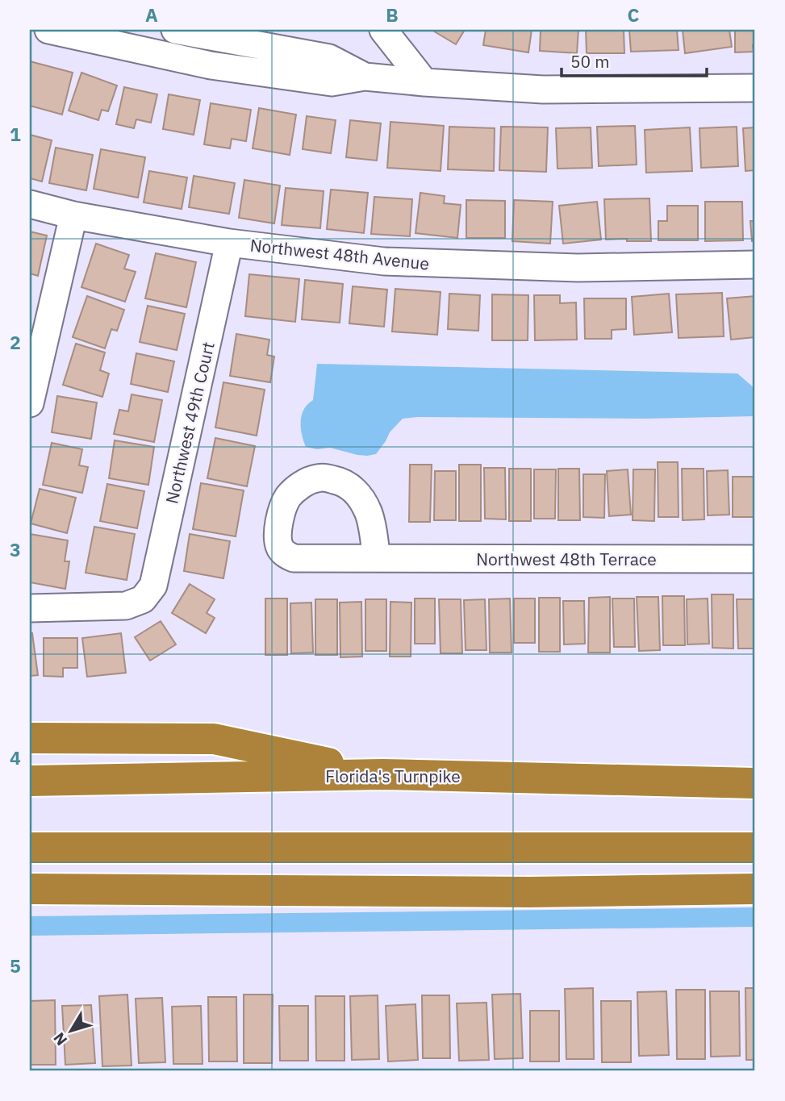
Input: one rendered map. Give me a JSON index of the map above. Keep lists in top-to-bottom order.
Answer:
{
  "streets": {
    "highway": ["Florida's Turnpike"],
    "street": ["Northwest 48th Avenue", "Northwest 49th Court", "Northwest 48th Terrace"]
  },
  "crossings": [
    ["Northwest 48th Avenue", "Northwest 49th Court"]
  ],
  "scale_bar": "50 m",
  "north": "bottom left",
  "grid": {
    "columns": ["A", "B", "C"],
    "rows": [
      "1",
      "2",
      "3",
      "4",
      "5"
    ]
  }
}
